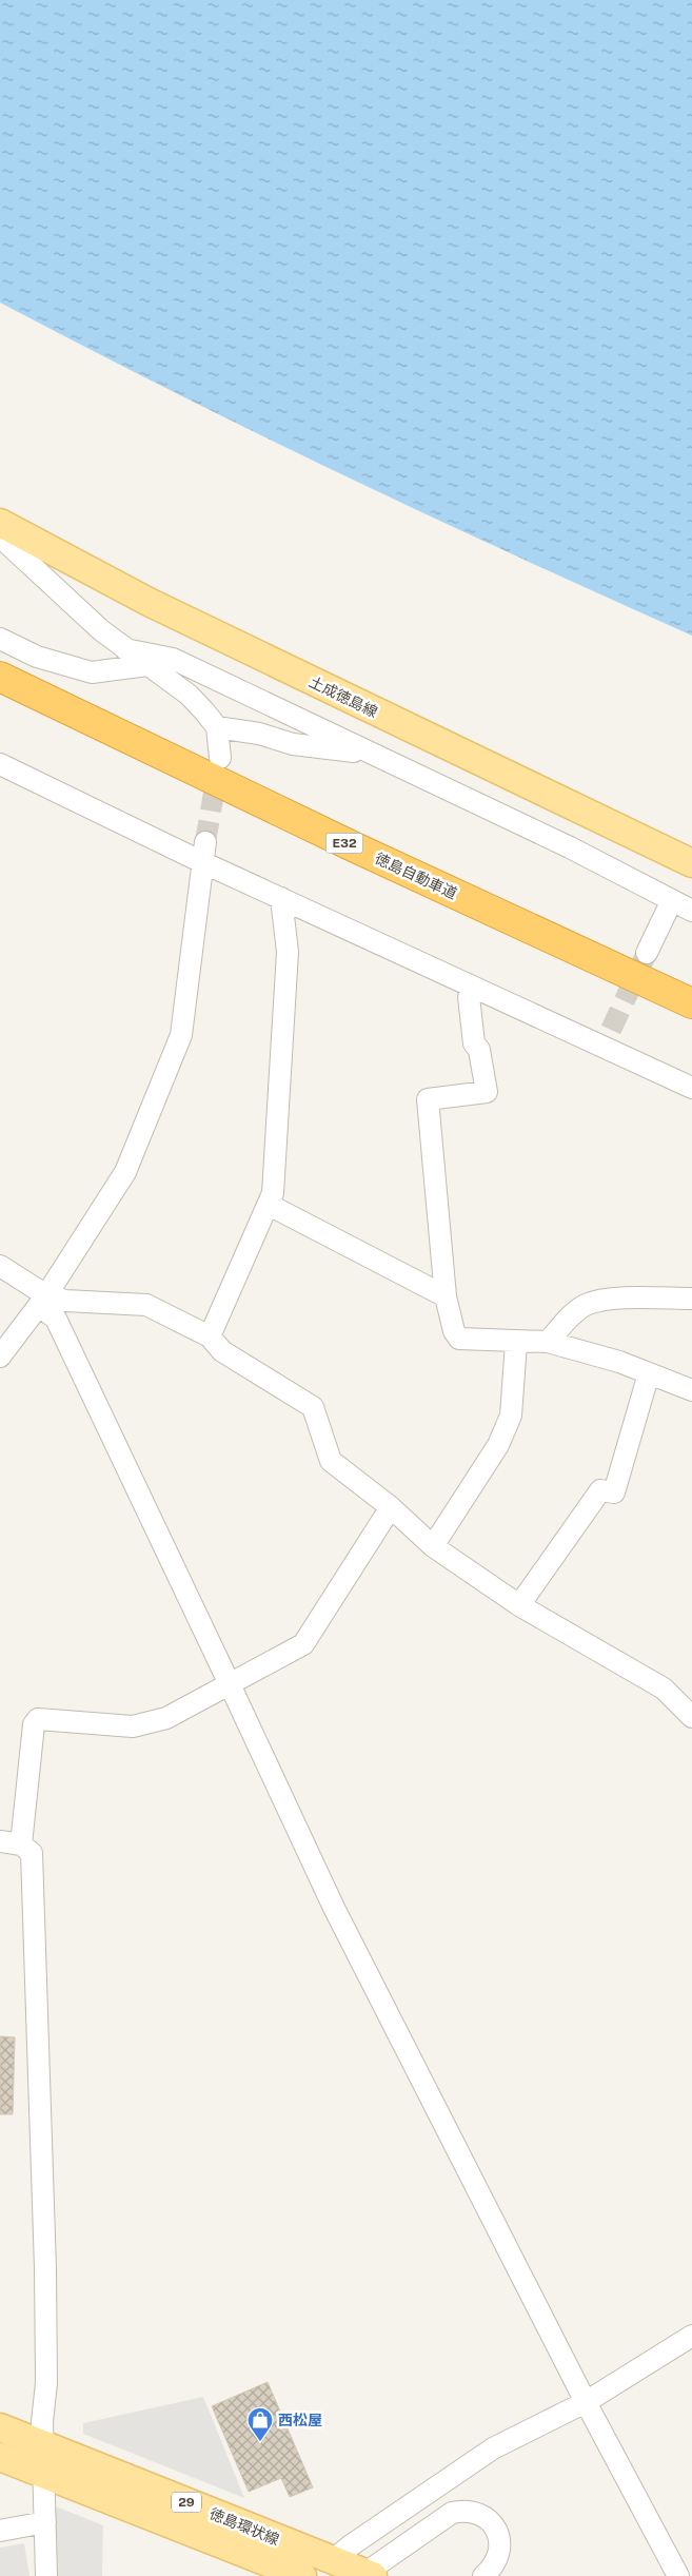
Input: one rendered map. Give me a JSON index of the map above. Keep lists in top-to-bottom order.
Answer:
{
  "streets": {
    "highway": ["E32", "徳島自動車道"],
    "main road": ["土成徳島線", "29", "徳島環状線"]
  },
  "places": {
    "shop": ["西松屋"]
  }
}
